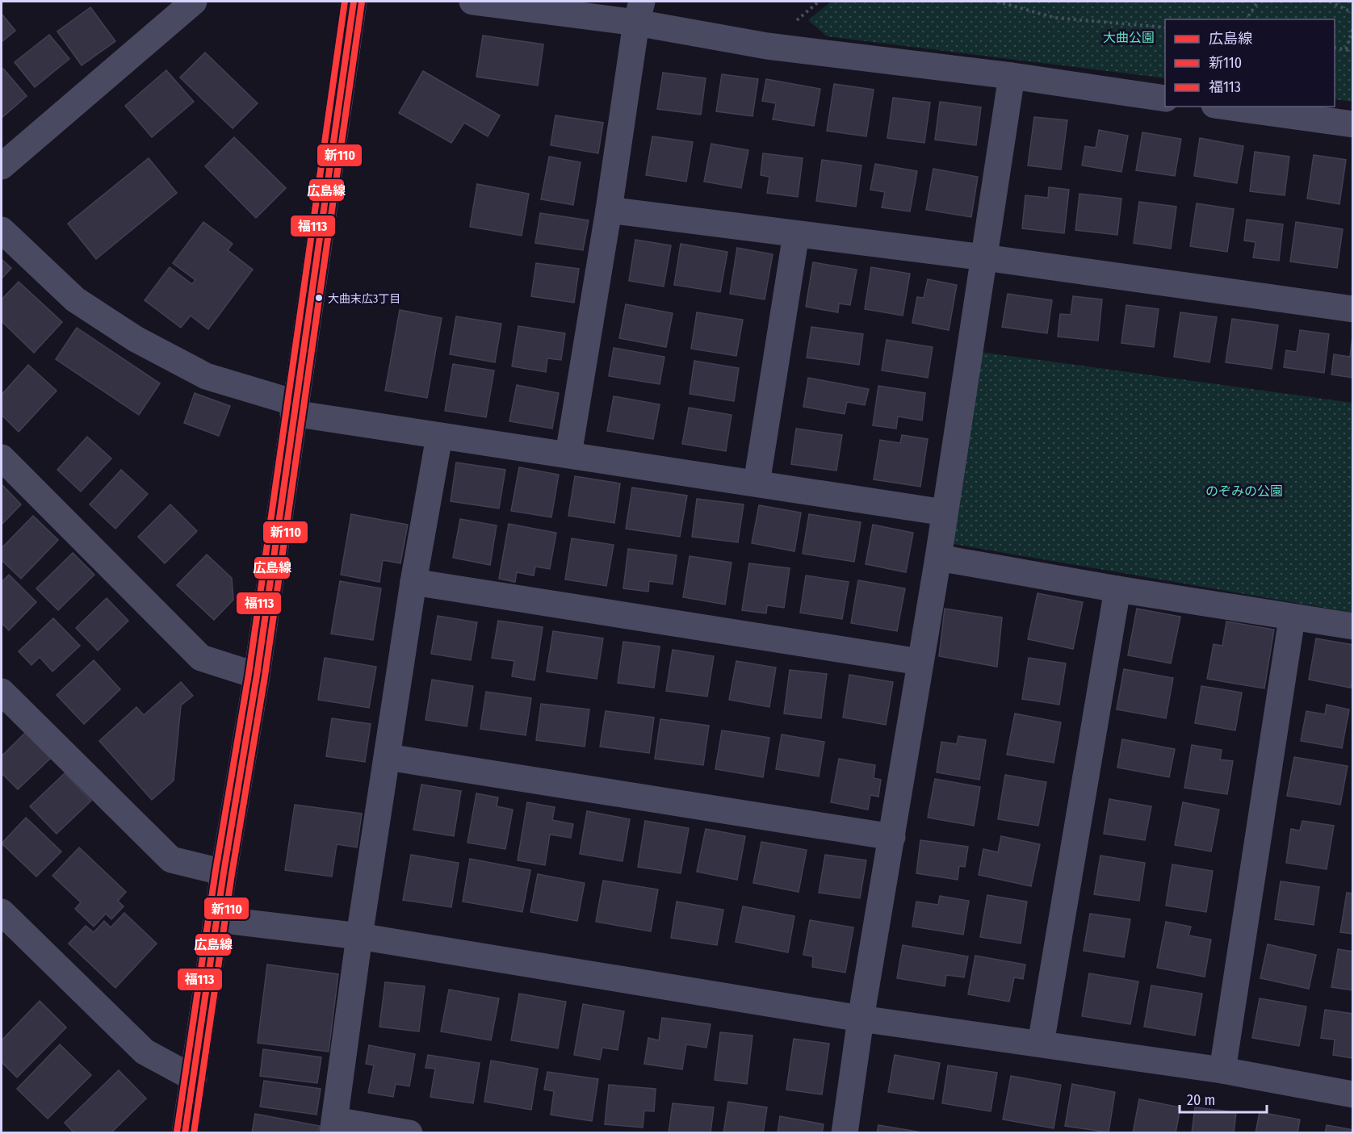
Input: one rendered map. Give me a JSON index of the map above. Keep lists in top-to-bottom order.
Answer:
{
  "parks": ["大曲公園", "のぞみの公園"],
  "places": ["大曲末広3丁目"],
  "lines": ["transit line 広島線", "transit line 福113", "transit line 新110"],
  "legend": ["広島線", "新110", "福113"],
  "scale_bar": "20 m"
}
